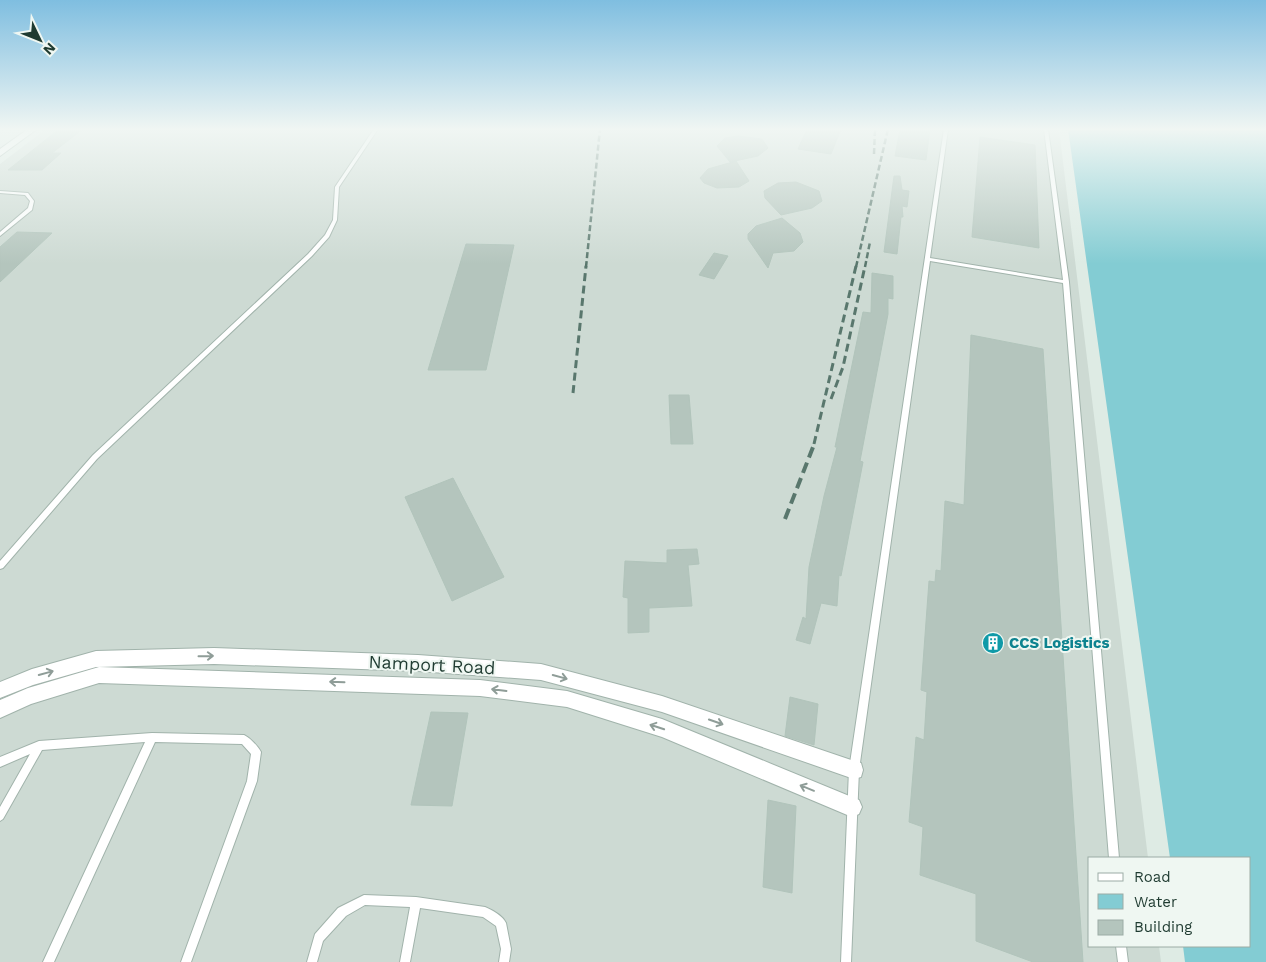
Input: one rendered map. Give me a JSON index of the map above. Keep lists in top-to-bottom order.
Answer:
{
  "streets": {
    "street": ["Namport Road"]
  },
  "places": {
    "building": ["CCS Logistics"]
  },
  "legend": ["Road", "Water", "Building"],
  "north": "bottom right"
}
